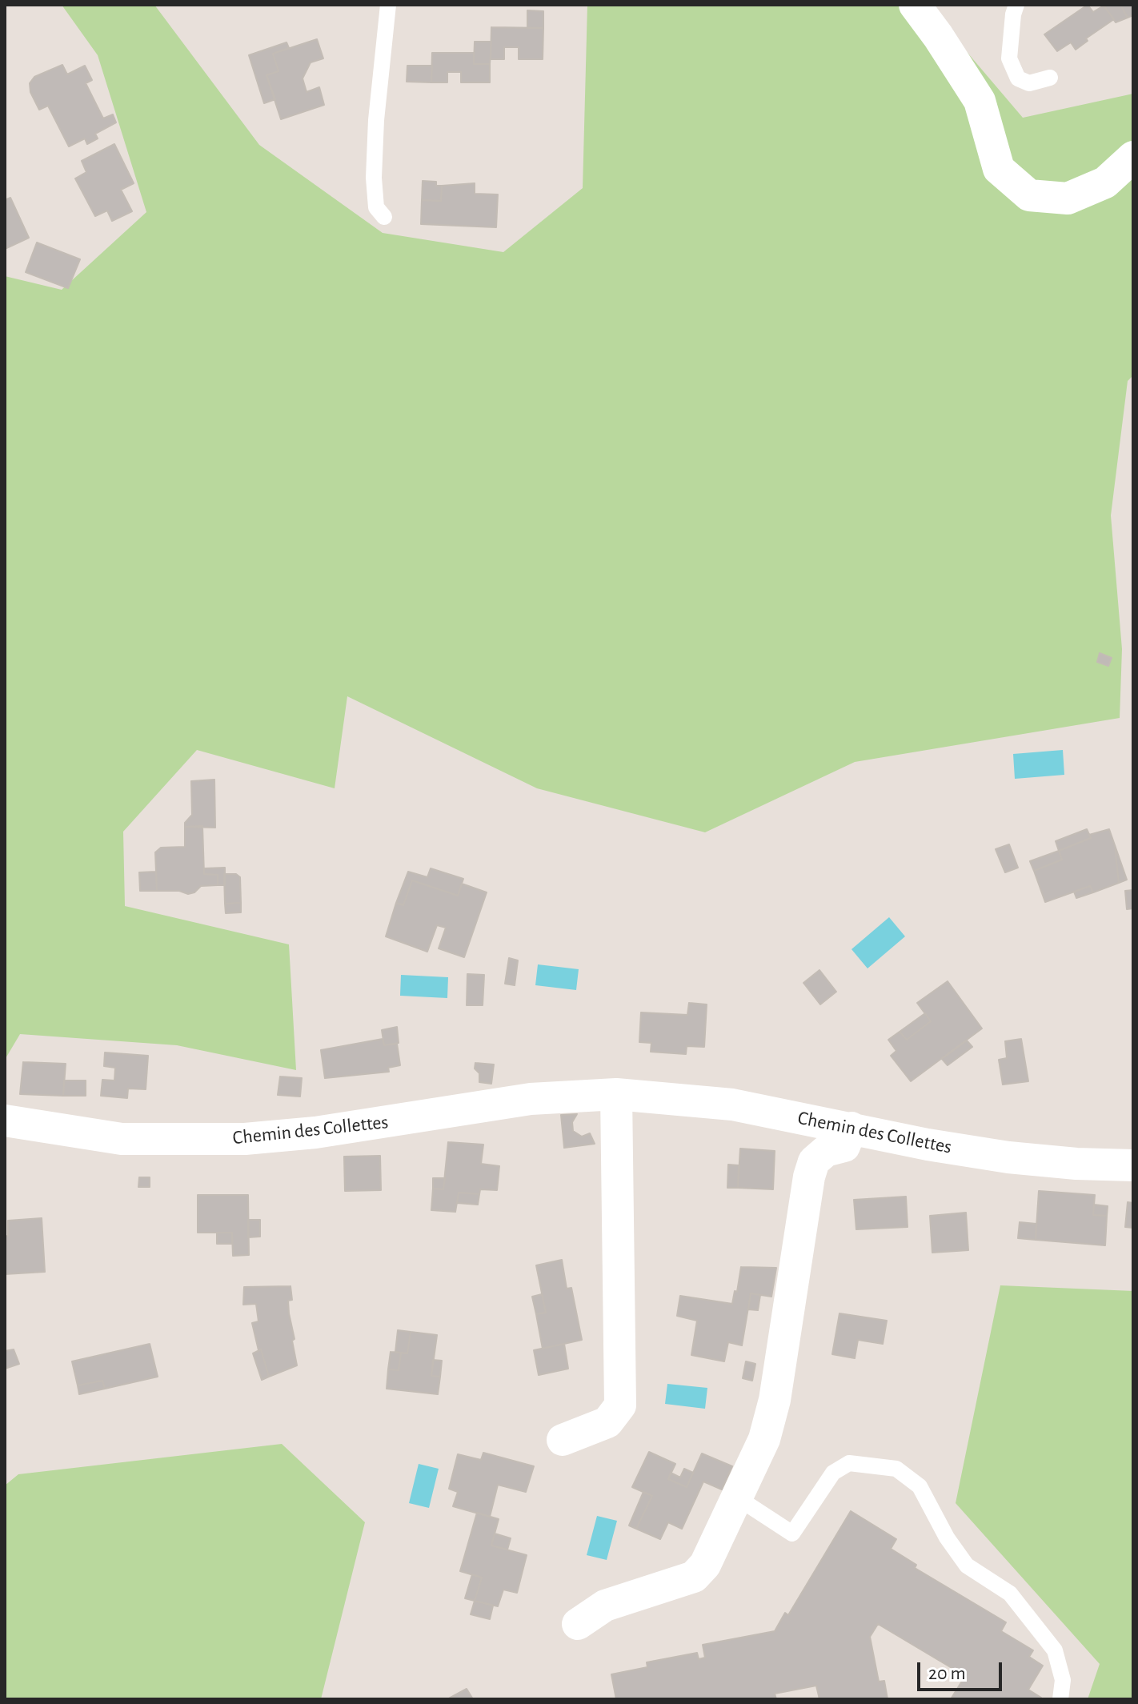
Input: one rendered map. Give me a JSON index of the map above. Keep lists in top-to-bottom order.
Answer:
{
  "streets": {
    "street": ["Chemin des Collettes"]
  },
  "scale_bar": "20 m"
}
